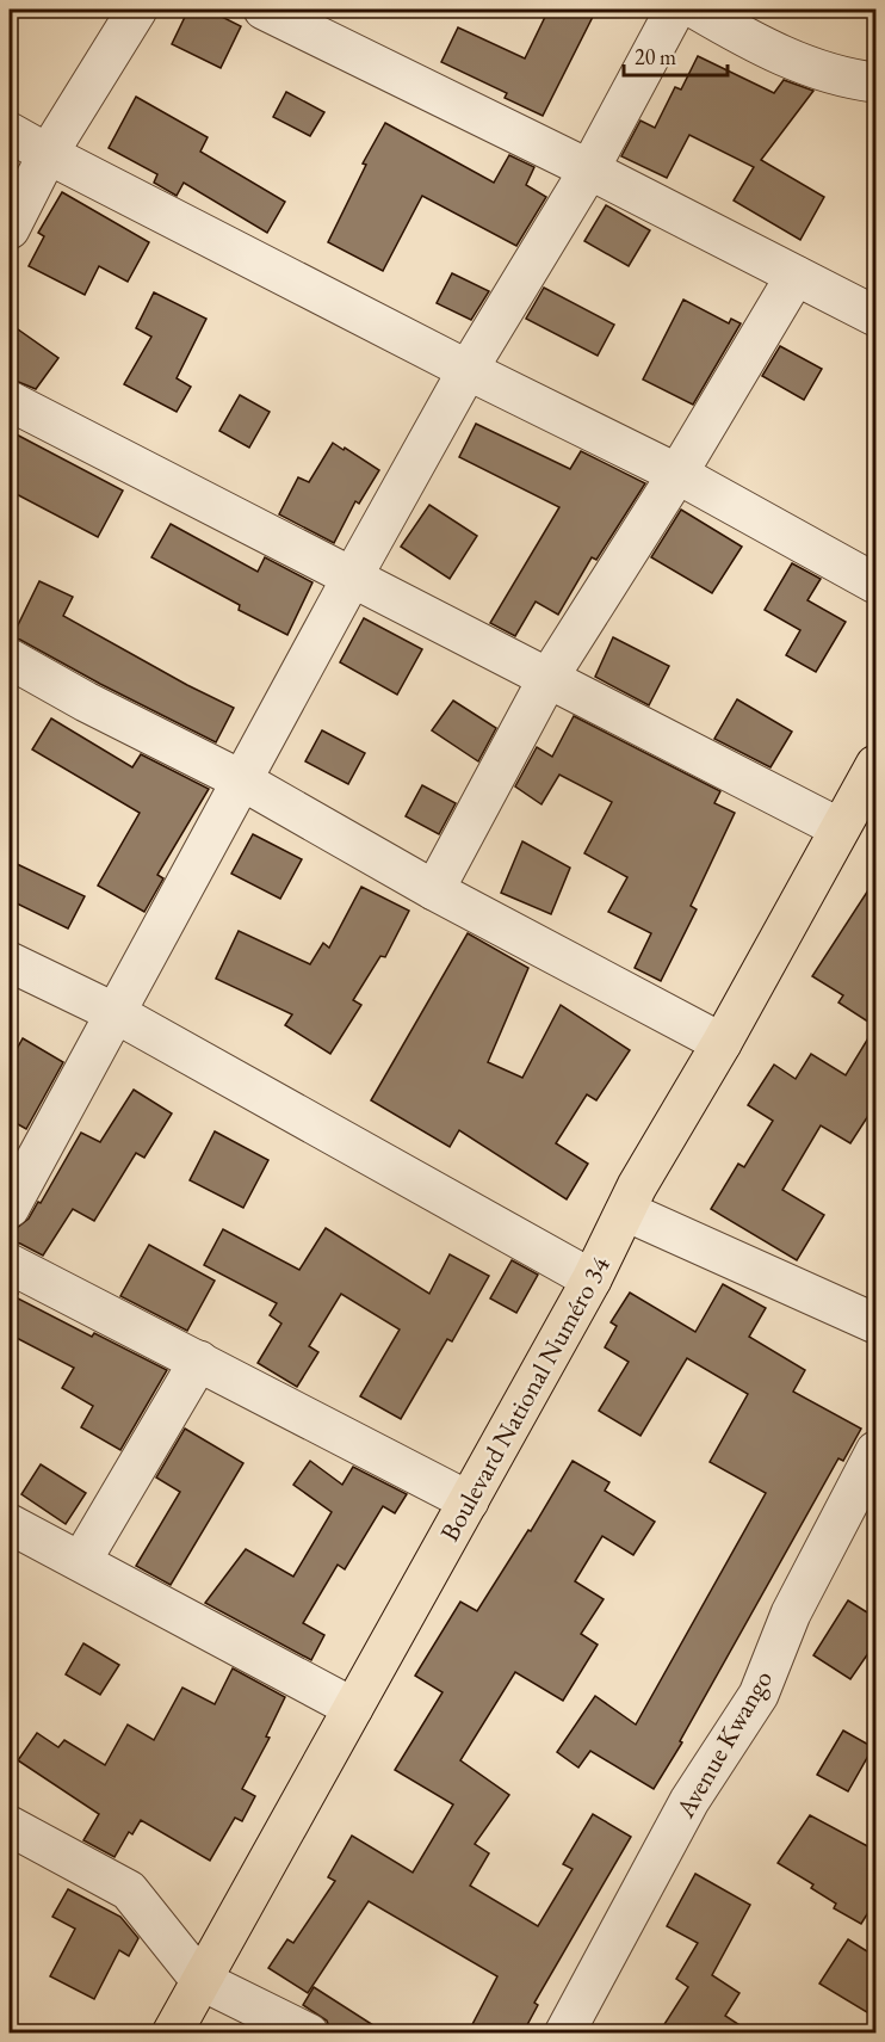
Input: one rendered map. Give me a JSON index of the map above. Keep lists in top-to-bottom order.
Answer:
{
  "streets": {
    "main road": ["Boulevard National Numéro 34"],
    "street": ["Avenue Kwango"]
  },
  "scale_bar": "20 m"
}
